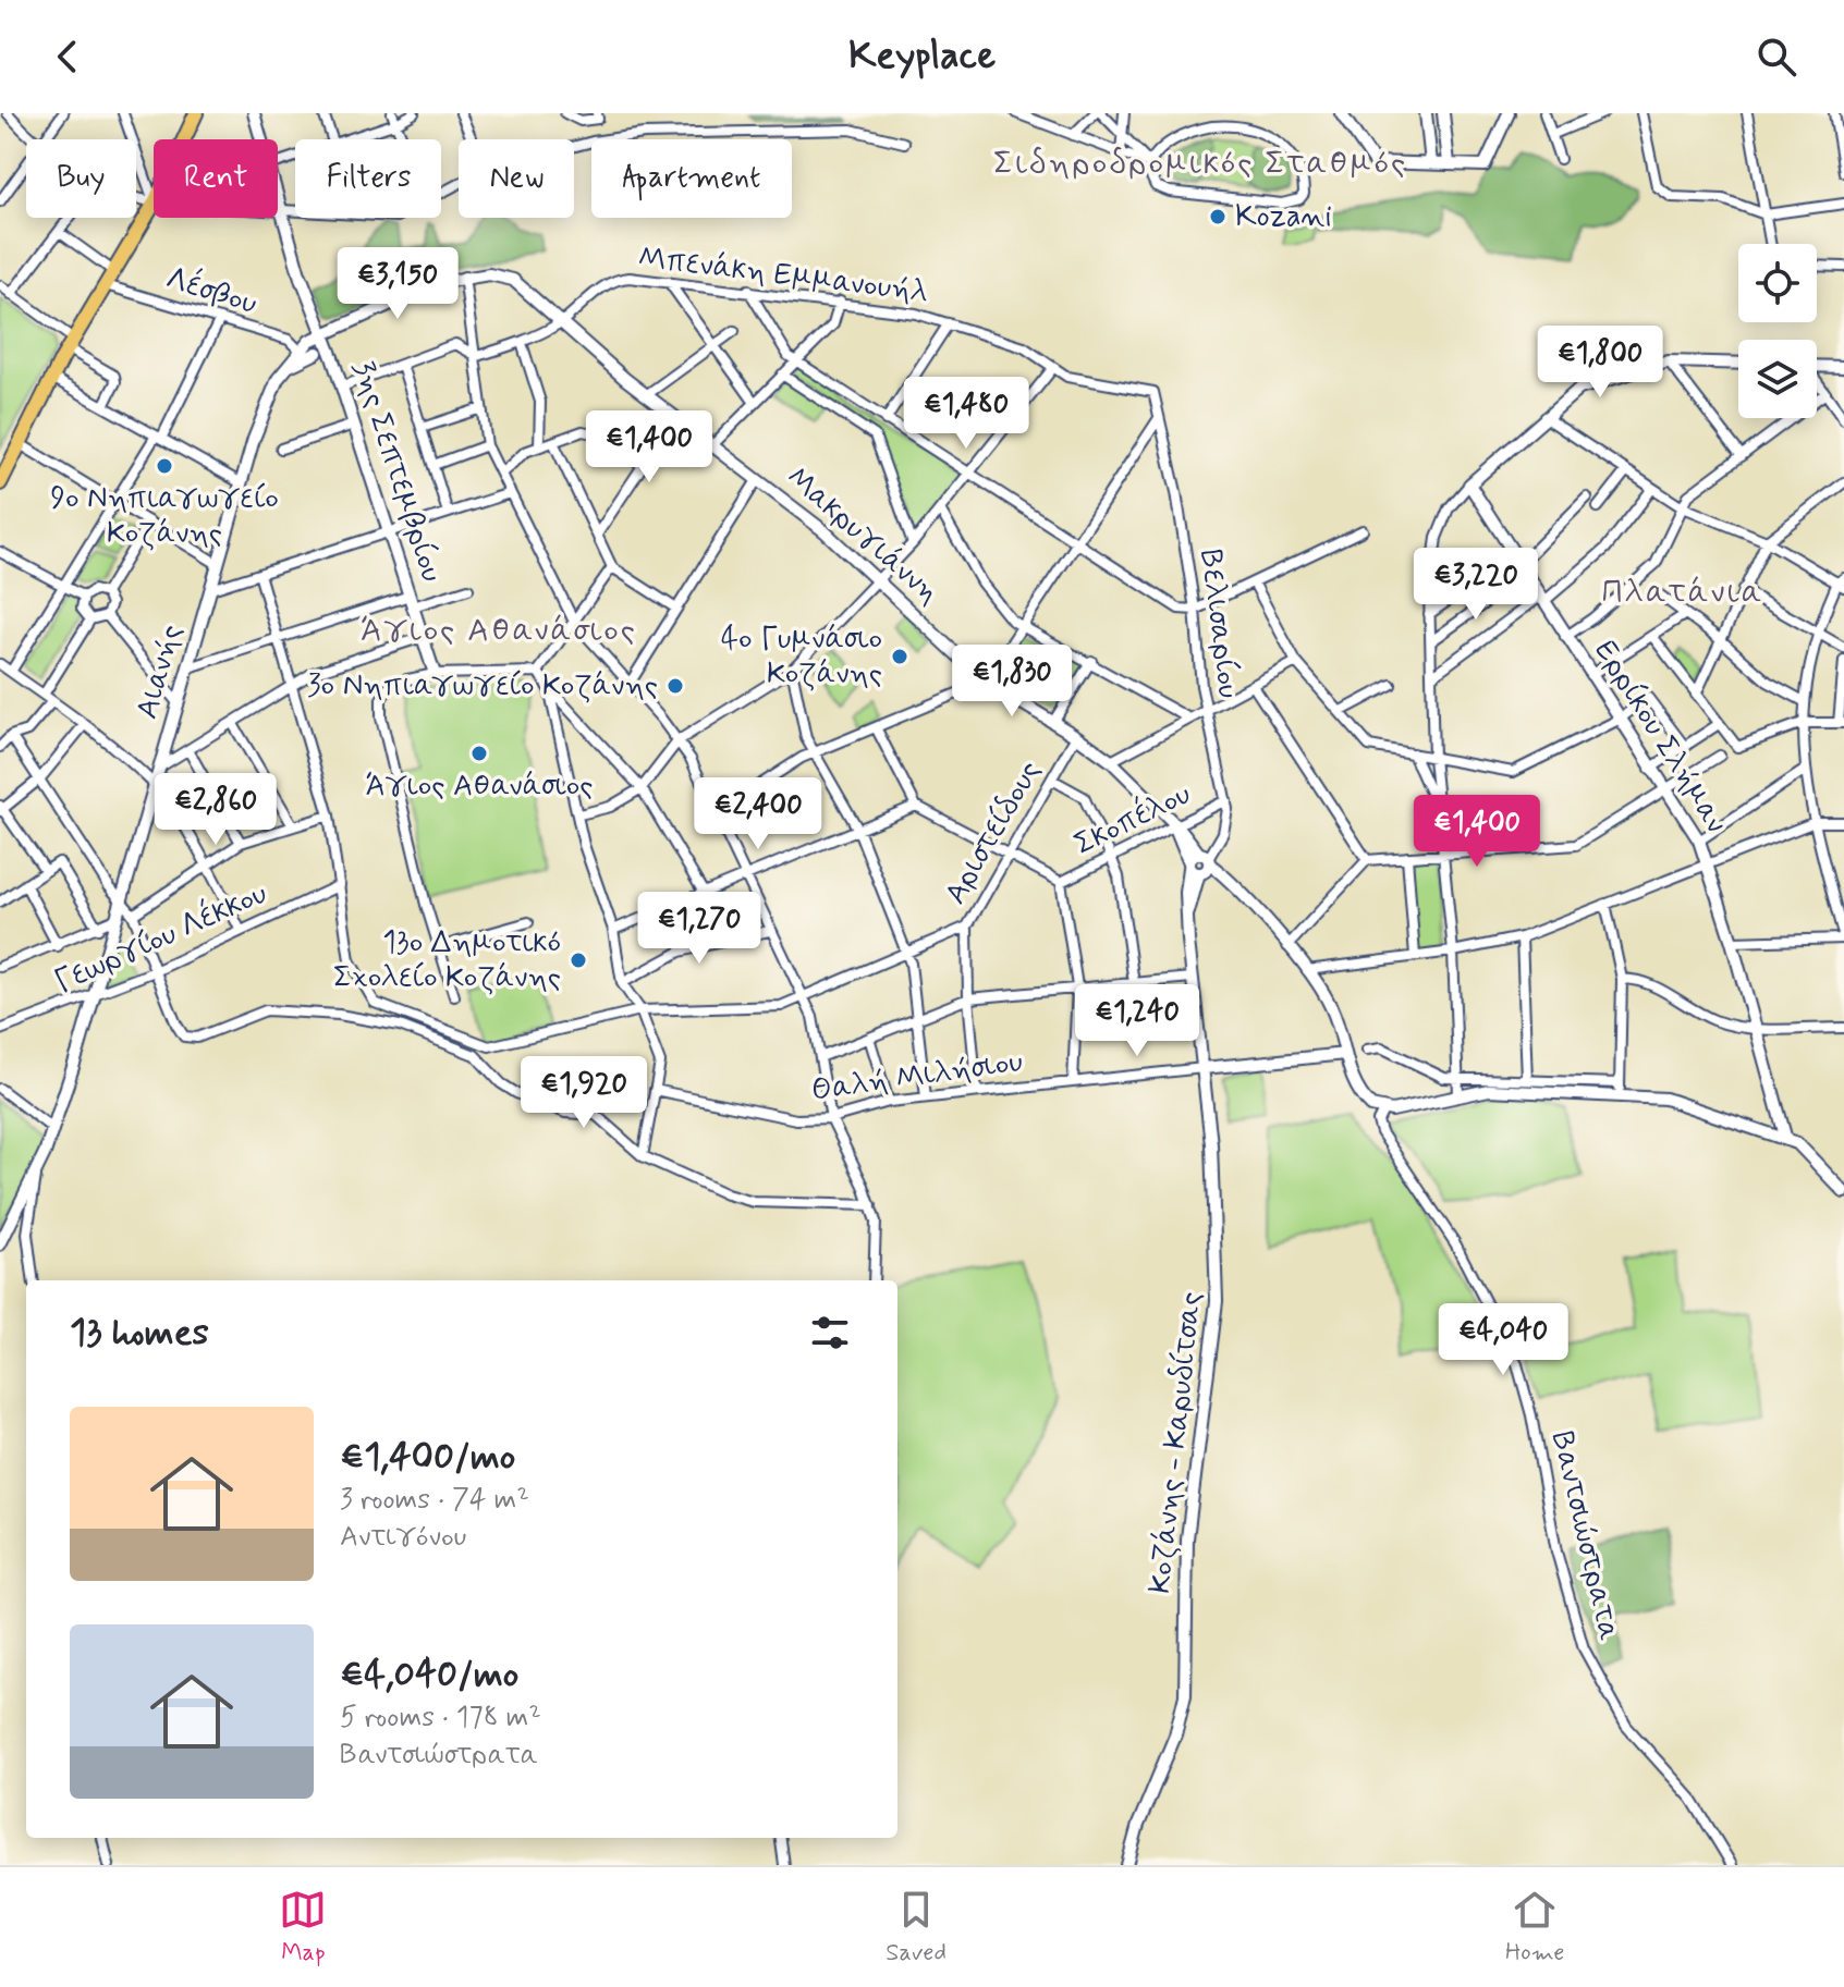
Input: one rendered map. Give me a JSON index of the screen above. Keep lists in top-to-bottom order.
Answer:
{
  "streets": {
    "street": [
      "Μπενάκη Εμμανουήλ",
      "Λέσβου",
      "3ης Σεπτεμβρίου",
      "Μακρυγιάννη",
      "Βελισαρίου",
      "Αιανής",
      "Ερρίκου Σλήμαν",
      "Σκοπέλου",
      "Αριστείδους",
      "Γεωργίου Λέκκου",
      "Θαλή Μιλήσιου",
      "Κοζάνης - Καρυδίτσας",
      "Βαντσιώστρατα"
    ]
  },
  "crossings": [
    ["Μπενάκη Εμμανουήλ", "Μακρυγιάννη"],
    ["Μπενάκη Εμμανουήλ", "Βελισαρίου"],
    ["Λέσβου", "Αιανής"],
    ["3ης Σεπτεμβρίου", "Μακρυγιάννη"],
    ["3ης Σεπτεμβρίου", "Αιανής"],
    ["Μακρυγιάννη", "Βελισαρίου"],
    ["Μακρυγιάννη", "Αιανής"],
    ["Μακρυγιάννη", "Σκοπέλου"],
    ["Μακρυγιάννη", "Αριστείδους"],
    ["Μακρυγιάννη", "Θαλή Μιλήσιου"],
    ["Μακρυγιάννη", "Κοζάνης - Καρυδίτσας"],
    ["Μακρυγιάννη", "Βαντσιώστρατα"],
    ["Βελισαρίου", "Σκοπέλου"],
    ["Βελισαρίου", "Κοζάνης - Καρυδίτσας"],
    ["Αιανής", "Γεωργίου Λέκκου"],
    ["Θαλή Μιλήσιου", "Κοζάνης - Καρυδίτσας"]
  ],
  "districts": ["Σιδηροδρομικός Σταθμός", "Πλατάνια", "Άγιος Αθανάσιος"],
  "places": [
    "Kozani",
    "9ο Νηπιαγωγείο Κοζάνης",
    "4ο Γυμνάσιο Κοζάνης",
    "3ο Νηπιαγωγείο Κοζάνης",
    "Άγιος Αθανάσιος",
    "13ο Δημοτικό Σχολείο Κοζάνης"
  ],
  "page": {
    "header": "Keyplace",
    "chip": [
      "Buy",
      "Rent",
      "Filters",
      "New",
      "Apartment"
    ],
    "price": [
      "€3,150",
      "€1,800",
      "€1,480",
      "€1,400",
      "€3,220",
      "€1,830",
      "€2,860",
      "€2,400",
      "€1,400",
      "€1,270",
      "€1,240",
      "€1,920",
      "€4,040"
    ],
    "heading": "13 homes",
    "list": [
      {
        "name": "€1,400/mo",
        "note": "3 rooms · 74 m² · Αντιγόνου"
      },
      {
        "name": "€4,040/mo",
        "note": "5 rooms · 178 m² · Βαντσιώστρατα"
      }
    ],
    "tabs": ["Map", "Saved", "Home"]
  }
}
